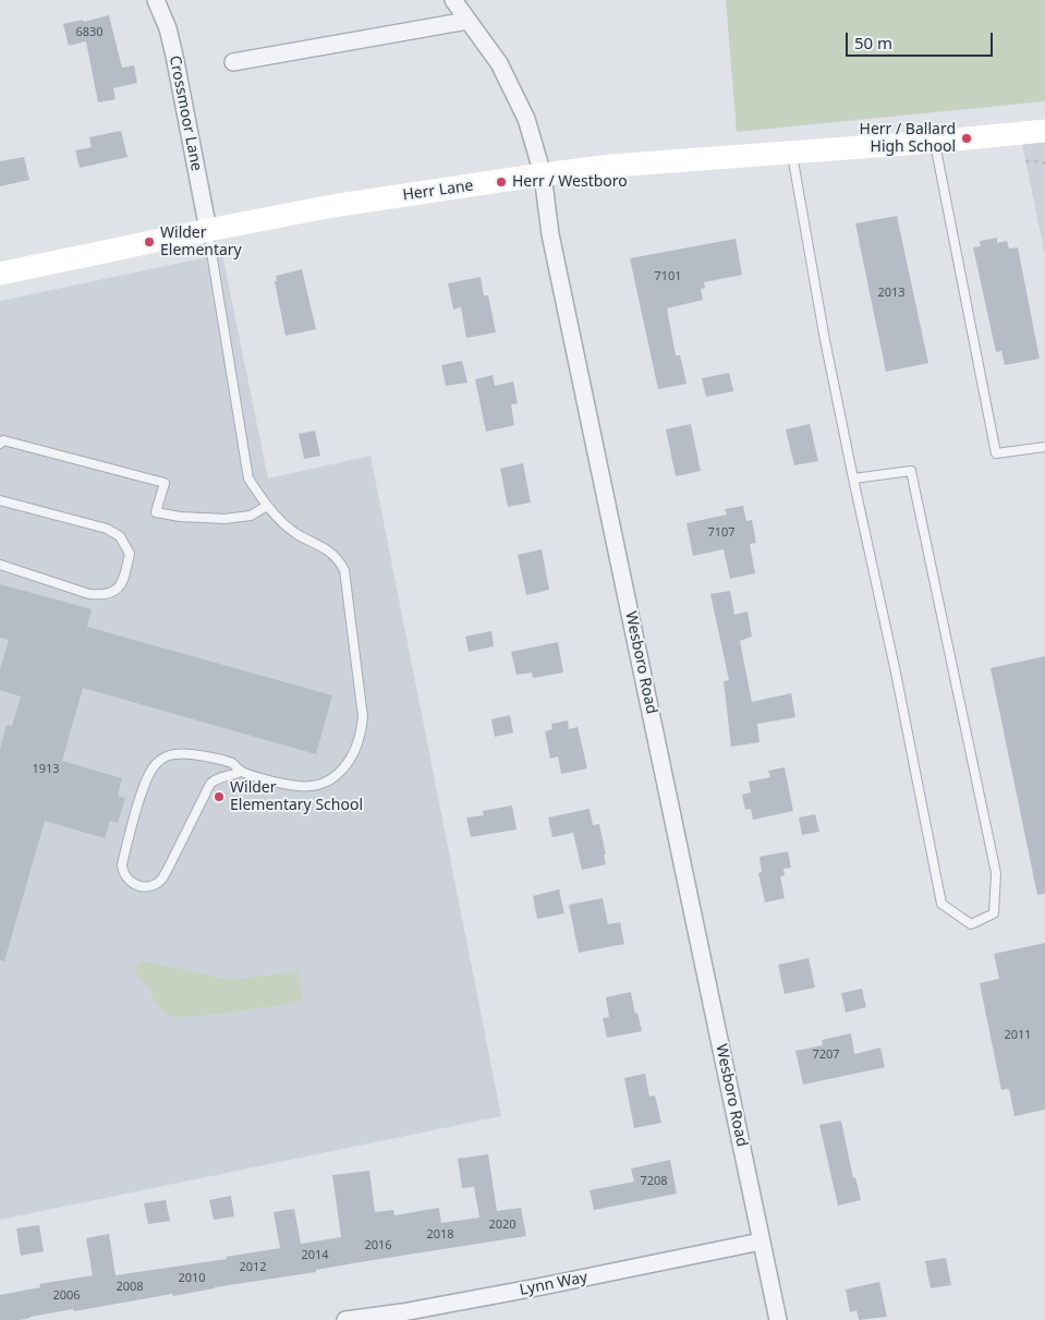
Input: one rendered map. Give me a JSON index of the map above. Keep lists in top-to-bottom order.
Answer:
{
  "streets": {
    "main road": ["Herr Lane"],
    "street": ["Crossmoor Lane", "Wesboro Road", "Lynn Way"]
  },
  "crossings": [
    ["Crossmoor Lane", "Herr Lane"],
    ["Herr Lane", "Wesboro Road"],
    ["Wesboro Road", "Lynn Way"]
  ],
  "places": [
    "Herr / Ballard High School",
    "Herr / Westboro",
    "Wilder Elementary",
    "Wilder Elementary School"
  ],
  "house_numbers": [
    "6830",
    "7101",
    "2013",
    "7107",
    "1913",
    "2011",
    "7207",
    "7208",
    "2020",
    "2018",
    "2016",
    "2014",
    "2012",
    "2010",
    "2008",
    "2006"
  ],
  "scale_bar": "50 m"
}
